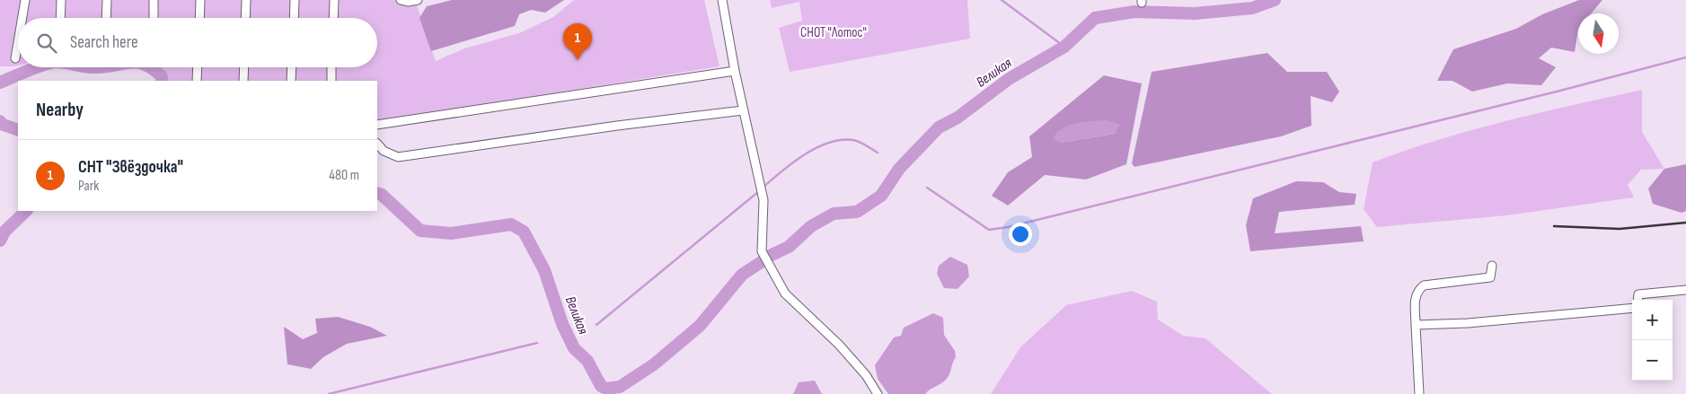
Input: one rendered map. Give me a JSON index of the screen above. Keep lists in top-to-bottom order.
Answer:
{
  "water": ["Великая"],
  "parks": ["СНОТ \"Лотос\""],
  "north": "bottom",
  "page": {
    "search": "Search here",
    "pins": "1",
    "heading": "Nearby",
    "list": [
      {
        "mark": "1",
        "name": "СНТ \"Звёздочка\"",
        "note": "Park",
        "value": "480 m"
      }
    ],
    "map_buttons": ["+", "−"]
  }
}
